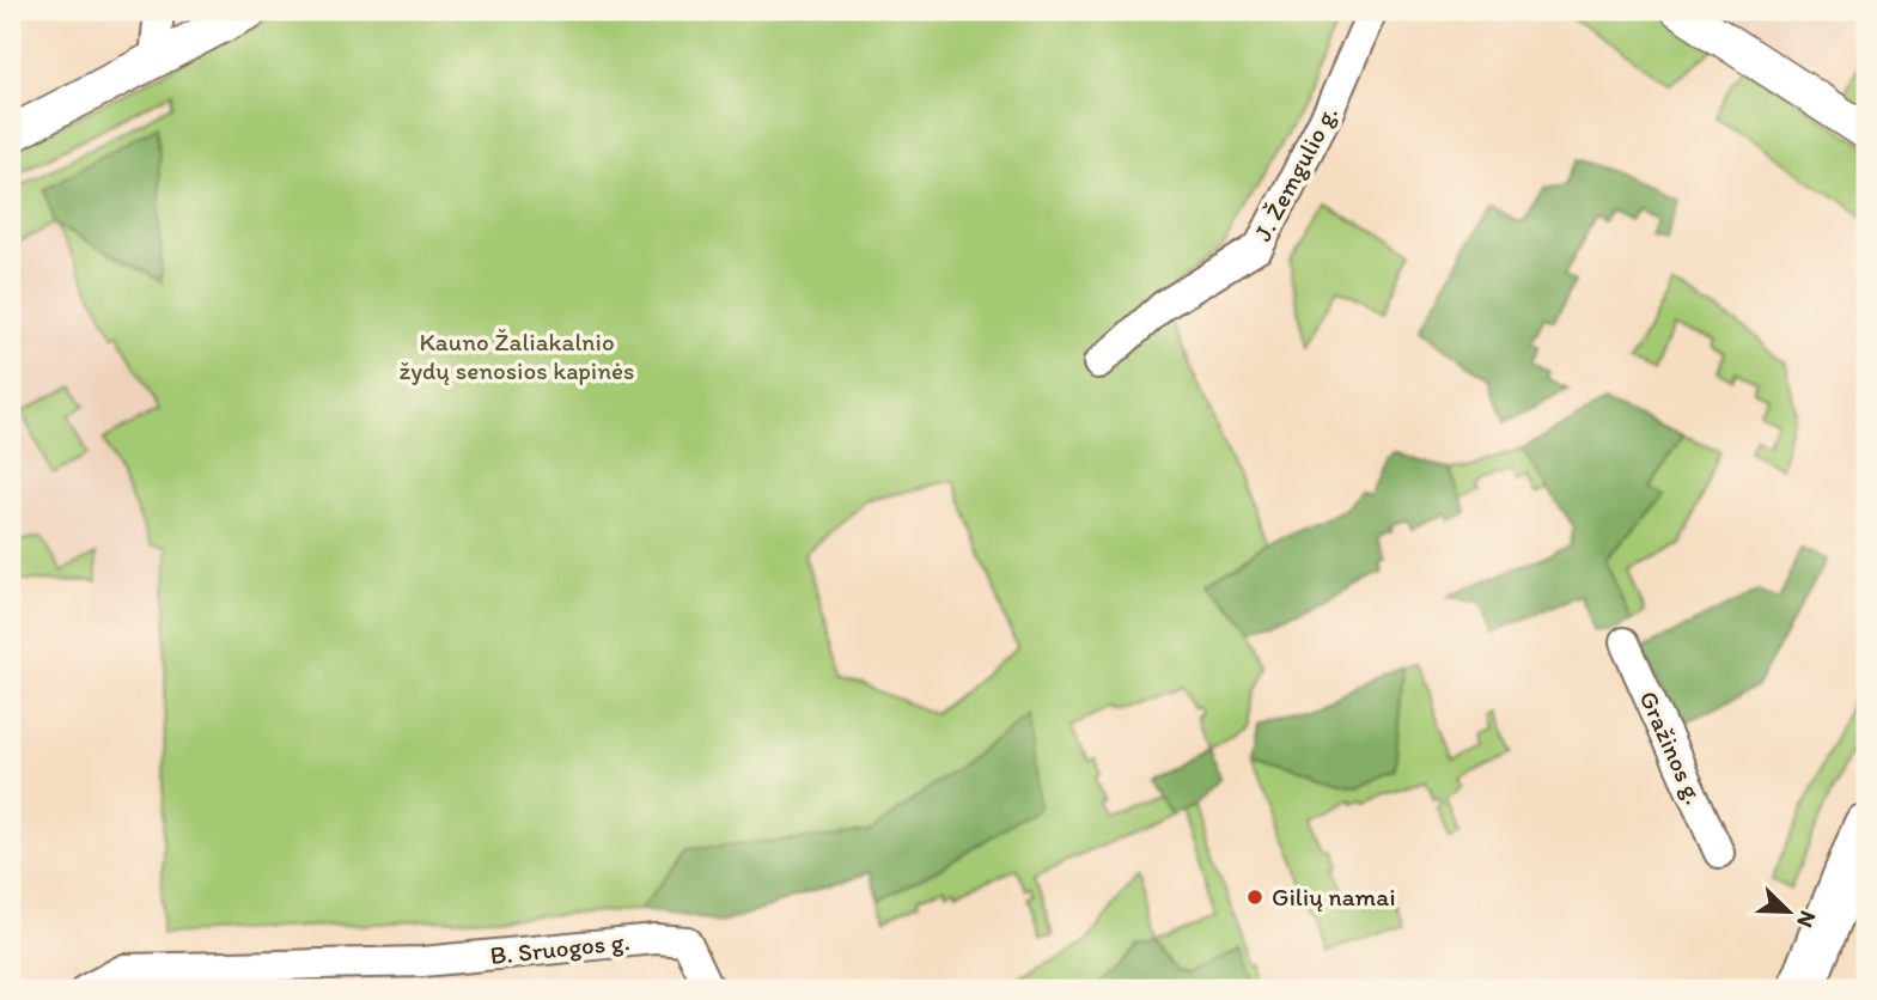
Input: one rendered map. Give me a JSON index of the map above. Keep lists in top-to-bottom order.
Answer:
{
  "streets": {
    "street": ["J. Žemgulio g.", "Gražinos g.", "B. Sruogos g."]
  },
  "parks": ["Kauno Žaliakalnio žydų senosios kapinės"],
  "places": ["Gilių namai"],
  "north": "bottom right"
}
